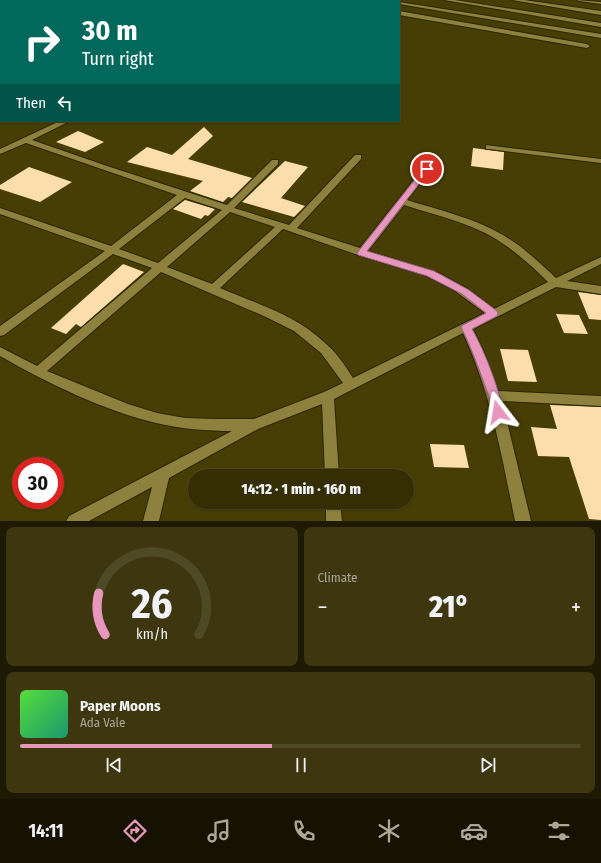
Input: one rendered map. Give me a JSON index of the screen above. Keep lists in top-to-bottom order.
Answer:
{
  "page": {
    "turn": ["30 m", "Turn right"],
    "then": "Then",
    "limit": "30",
    "trip": "14:12 · 1 min · 160 m",
    "tile": "Climate",
    "heat": ["−", "21°", "+"],
    "song": ["Paper Moons", "Ada Vale"],
    "tabs": "14:11",
    "gauge": ["26", "km/h"]
  }
}
